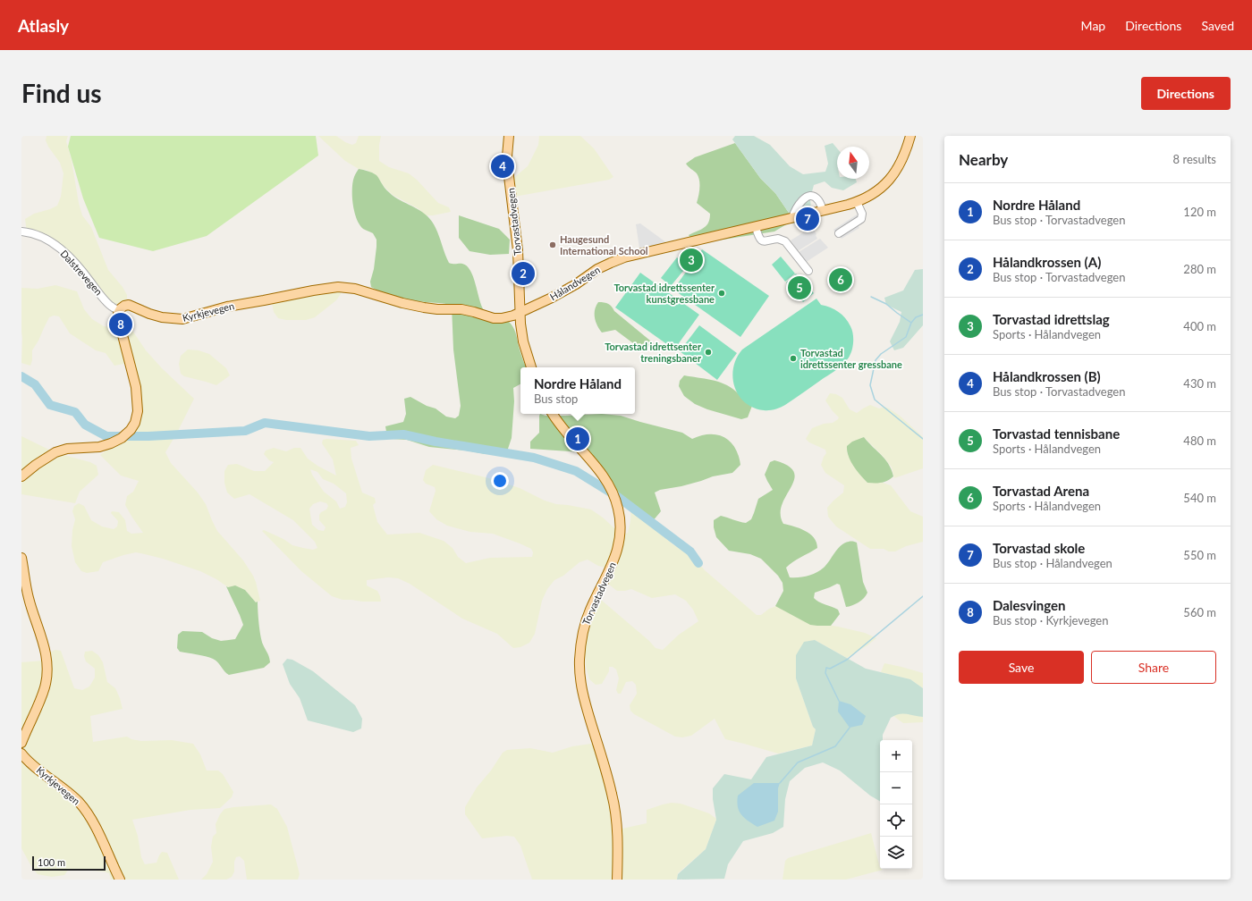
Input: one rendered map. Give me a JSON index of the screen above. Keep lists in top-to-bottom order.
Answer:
{
  "streets": {
    "main road": ["Torvastadvegen", "Hålandvegen", "Kyrkjevegen"],
    "street": ["Dalstrevegen"]
  },
  "crossings": [
    ["Torvastadvegen", "Hålandvegen"],
    ["Torvastadvegen", "Kyrkjevegen"],
    ["Dalstrevegen", "Kyrkjevegen"],
    ["Hålandvegen", "Kyrkjevegen"]
  ],
  "places": [
    "Haugesund International School",
    "Torvastad idrettssenter kunstgressbane",
    "Torvastad idrettsenter treningsbaner",
    "Torvastad idrettssenter gressbane"
  ],
  "scale_bar": "100 m",
  "north": "top",
  "page": {
    "header": "Atlasly",
    "nav": ["Map", "Directions", "Saved"],
    "buttons": [
      "Directions",
      ["Save", "Share"]
    ],
    "title": "Find us",
    "heading": ["Nearby", "8 results"],
    "pins": [
      "4",
      "7",
      "3",
      "2",
      "6",
      "5",
      "8",
      "1"
    ],
    "list": [
      {
        "mark": "1",
        "name": "Nordre Håland",
        "note": "Bus stop · Torvastadvegen",
        "value": "120 m"
      },
      {
        "mark": "2",
        "name": "Hålandkrossen (A)",
        "note": "Bus stop · Torvastadvegen",
        "value": "280 m"
      },
      {
        "mark": "3",
        "name": "Torvastad idrettslag",
        "note": "Sports · Hålandvegen",
        "value": "400 m"
      },
      {
        "mark": "4",
        "name": "Hålandkrossen (B)",
        "note": "Bus stop · Torvastadvegen",
        "value": "430 m"
      },
      {
        "mark": "5",
        "name": "Torvastad tennisbane",
        "note": "Sports · Hålandvegen",
        "value": "480 m"
      },
      {
        "mark": "6",
        "name": "Torvastad Arena",
        "note": "Sports · Hålandvegen",
        "value": "540 m"
      },
      {
        "mark": "7",
        "name": "Torvastad skole",
        "note": "Bus stop · Hålandvegen",
        "value": "550 m"
      },
      {
        "mark": "8",
        "name": "Dalesvingen",
        "note": "Bus stop · Kyrkjevegen",
        "value": "560 m"
      }
    ],
    "popup": ["Nordre Håland", "Bus stop"],
    "map_buttons": ["+", "−"],
    "scale": "100 m"
  }
}
